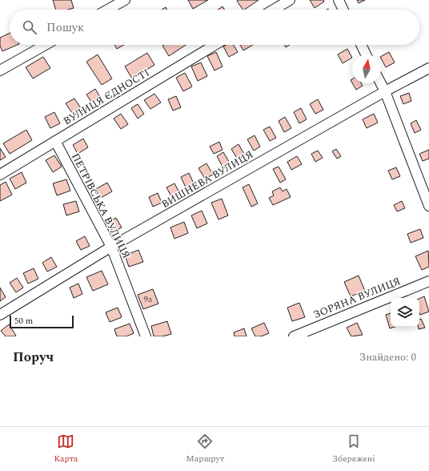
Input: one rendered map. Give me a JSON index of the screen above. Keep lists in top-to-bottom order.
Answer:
{
  "streets": {
    "street": [
      "ВУЛИЦЯ ЄДНОСТІ",
      "ВИШНЕВА ВУЛИЦЯ",
      "ПЕТРІВСЬКА ВУЛИЦЯ",
      "ЗОРЯНА ВУЛИЦЯ"
    ]
  },
  "crossings": [
    ["ВУЛИЦЯ ЄДНОСТІ", "ПЕТРІВСЬКА ВУЛИЦЯ"],
    ["ВИШНЕВА ВУЛИЦЯ", "ПЕТРІВСЬКА ВУЛИЦЯ"]
  ],
  "house_numbers": ["9а"],
  "scale_bar": "50 m",
  "north": "top",
  "page": {
    "search": "Пошук",
    "scale": "50 m",
    "heading": ["Поруч", "Знайдено: 0"],
    "nav": ["Карта", "Маршрут", "Збережені"]
  }
}
